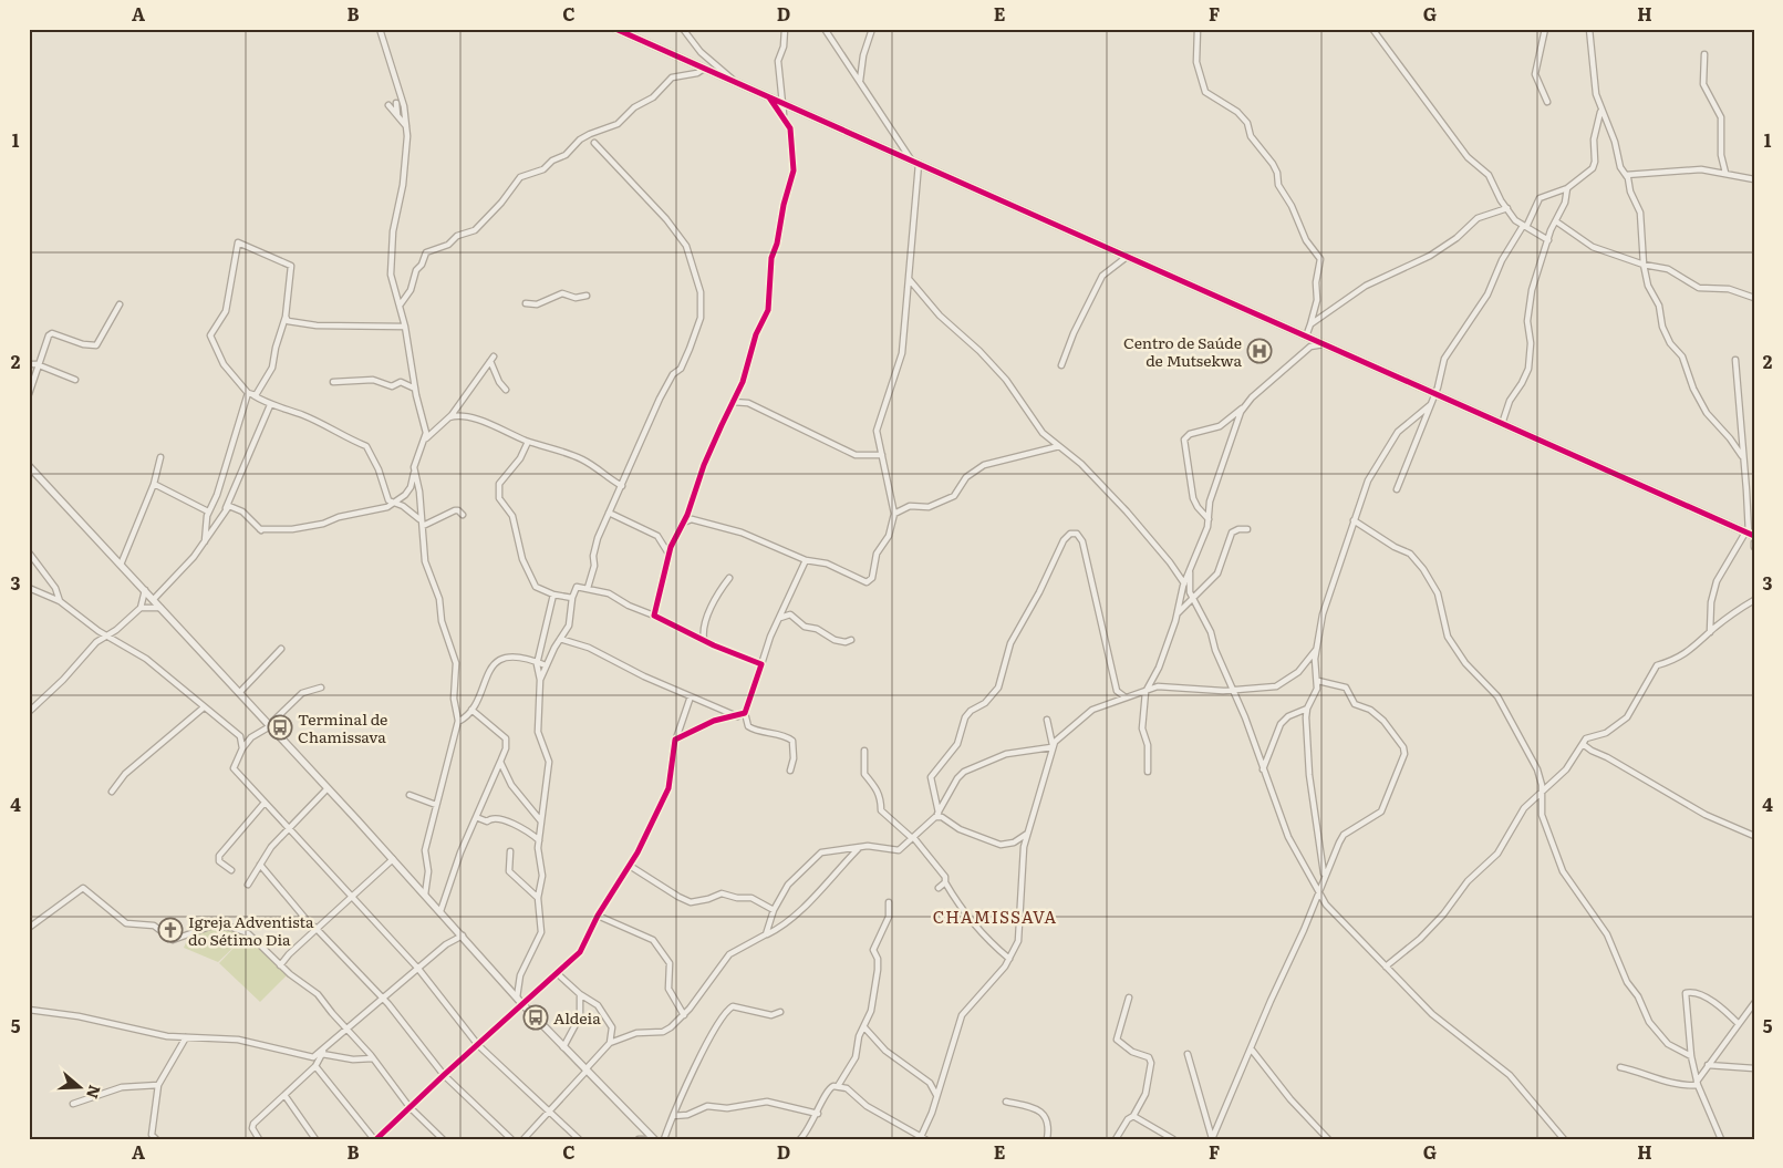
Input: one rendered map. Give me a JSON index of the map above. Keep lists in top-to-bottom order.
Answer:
{
  "districts": ["CHAMISSAVA"],
  "places": {
    "hospital": ["Centro de Saúde de Mutsekwa"],
    "bus stop": ["Terminal de Chamissava", "Aldeia"],
    "church": ["Igreja Adventista do Sétimo Dia"]
  },
  "north": "right",
  "grid": {
    "columns": [
      "A",
      "B",
      "C",
      "D",
      "E",
      "F",
      "G",
      "H"
    ],
    "rows": [
      "1",
      "2",
      "3",
      "4",
      "5"
    ]
  }
}
